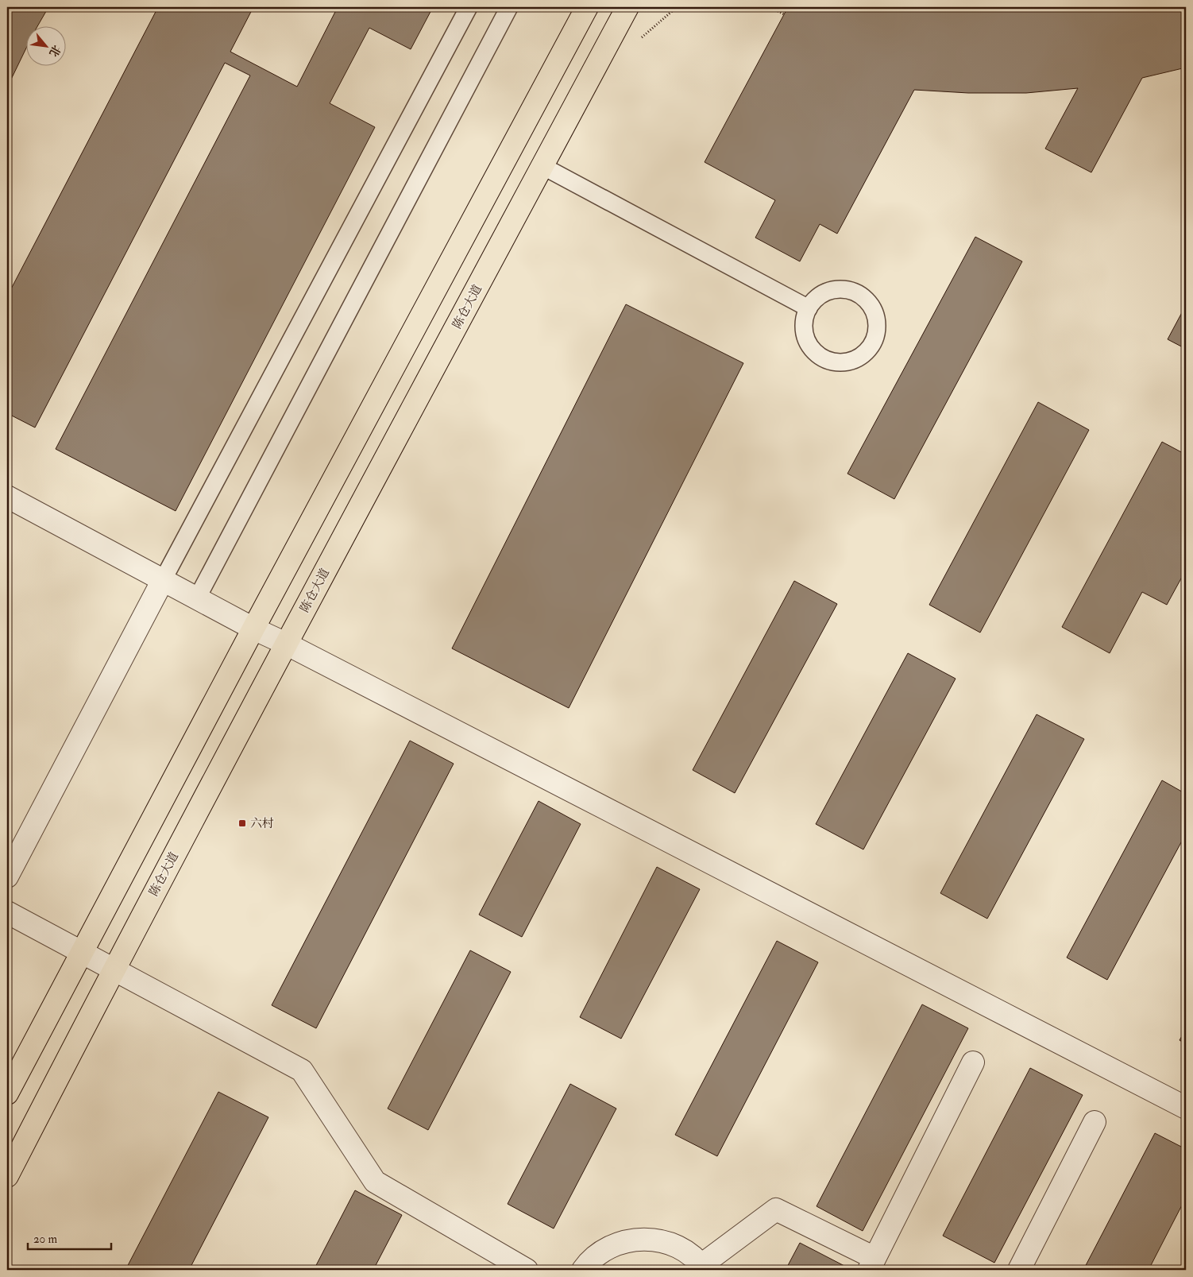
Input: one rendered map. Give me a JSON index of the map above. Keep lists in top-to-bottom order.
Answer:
{
  "streets": {
    "main road": ["陈仓大道"]
  },
  "places": {
    "transit": ["六村"]
  },
  "scale_bar": "20 m",
  "north": "bottom right"
}
